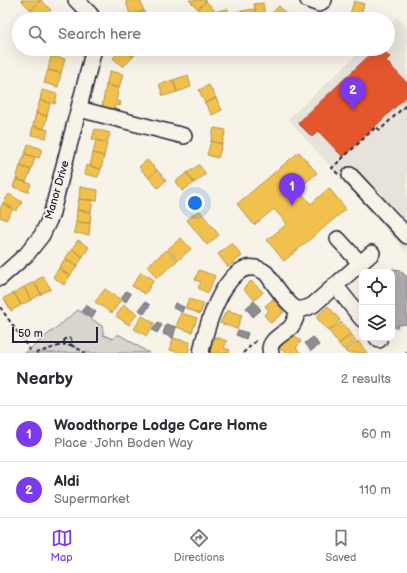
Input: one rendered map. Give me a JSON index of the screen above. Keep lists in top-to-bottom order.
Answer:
{
  "streets": {
    "street": ["Manor Drive"]
  },
  "scale_bar": "50 m",
  "page": {
    "search": "Search here",
    "pins": ["2", "1"],
    "scale": "50 m",
    "heading": ["Nearby", "2 results"],
    "list": [
      {
        "mark": "1",
        "name": "Woodthorpe Lodge Care Home",
        "note": "Place · John Boden Way",
        "value": "60 m"
      },
      {
        "mark": "2",
        "name": "Aldi",
        "note": "Supermarket",
        "value": "110 m"
      }
    ],
    "nav": ["Map", "Directions", "Saved"]
  }
}
